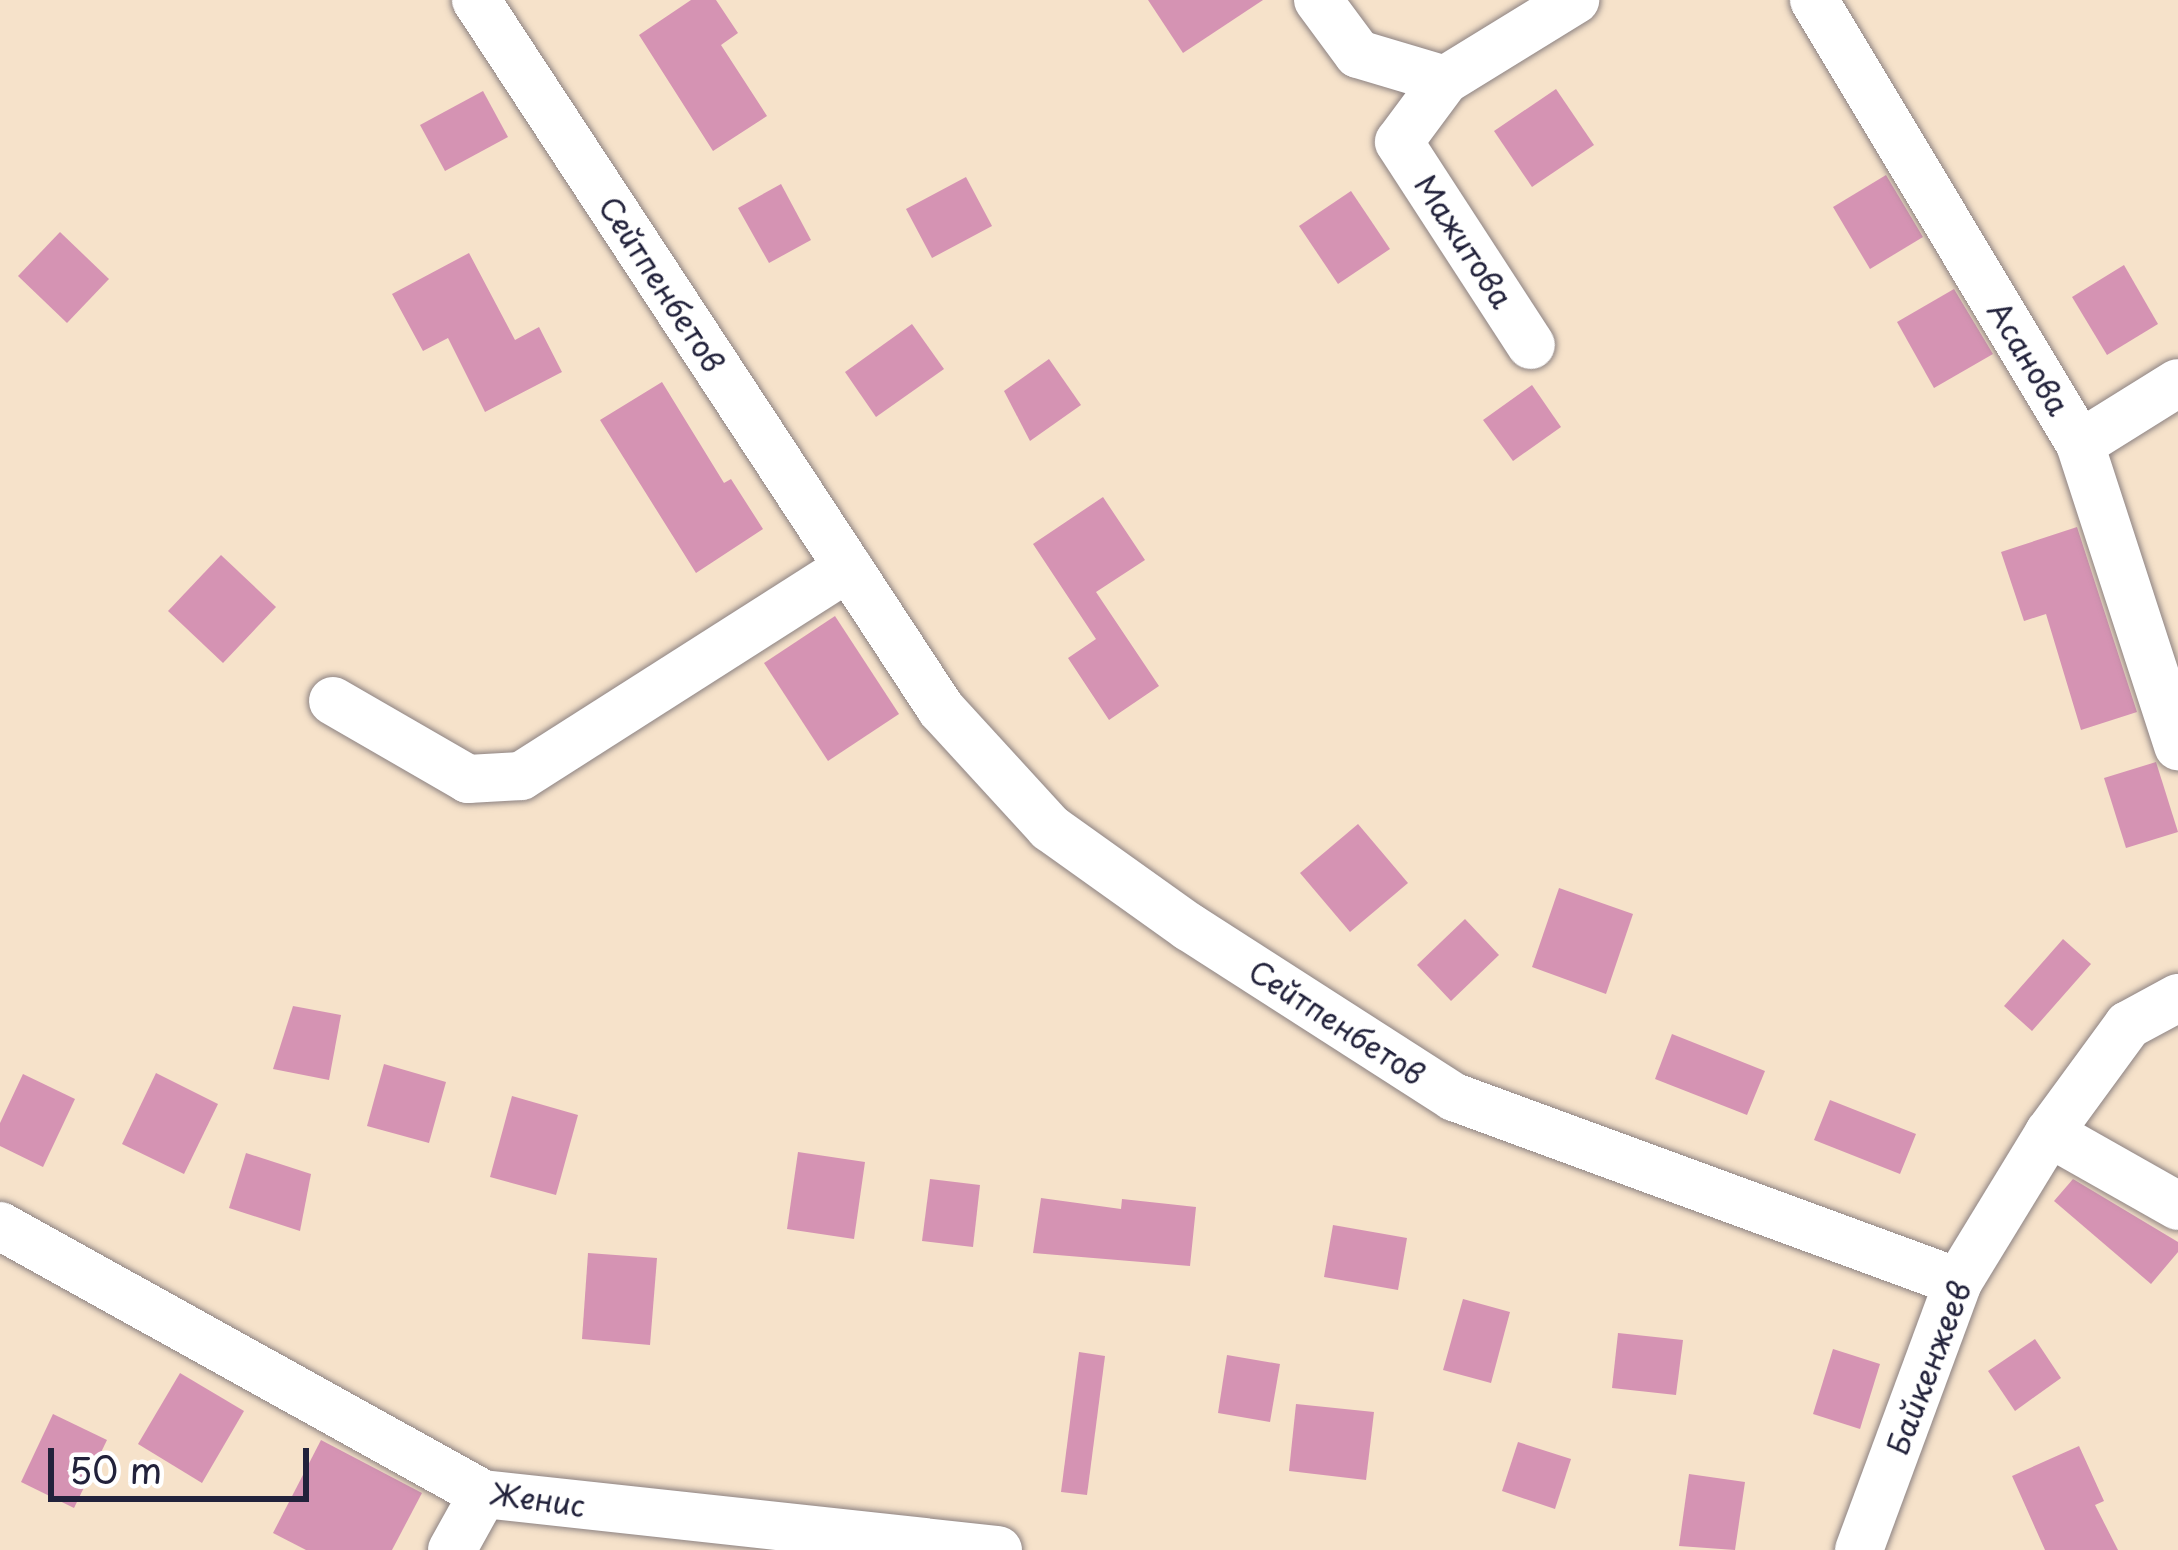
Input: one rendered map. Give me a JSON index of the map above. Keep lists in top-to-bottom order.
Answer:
{
  "streets": {
    "street": [
      "Мажитова",
      "Сейтпенбетов",
      "Асанова",
      "Байкенжеев",
      "Женис"
    ]
  },
  "crossings": [
    ["Сейтпенбетов", "Байкенжеев"]
  ],
  "scale_bar": "50 m"
}
